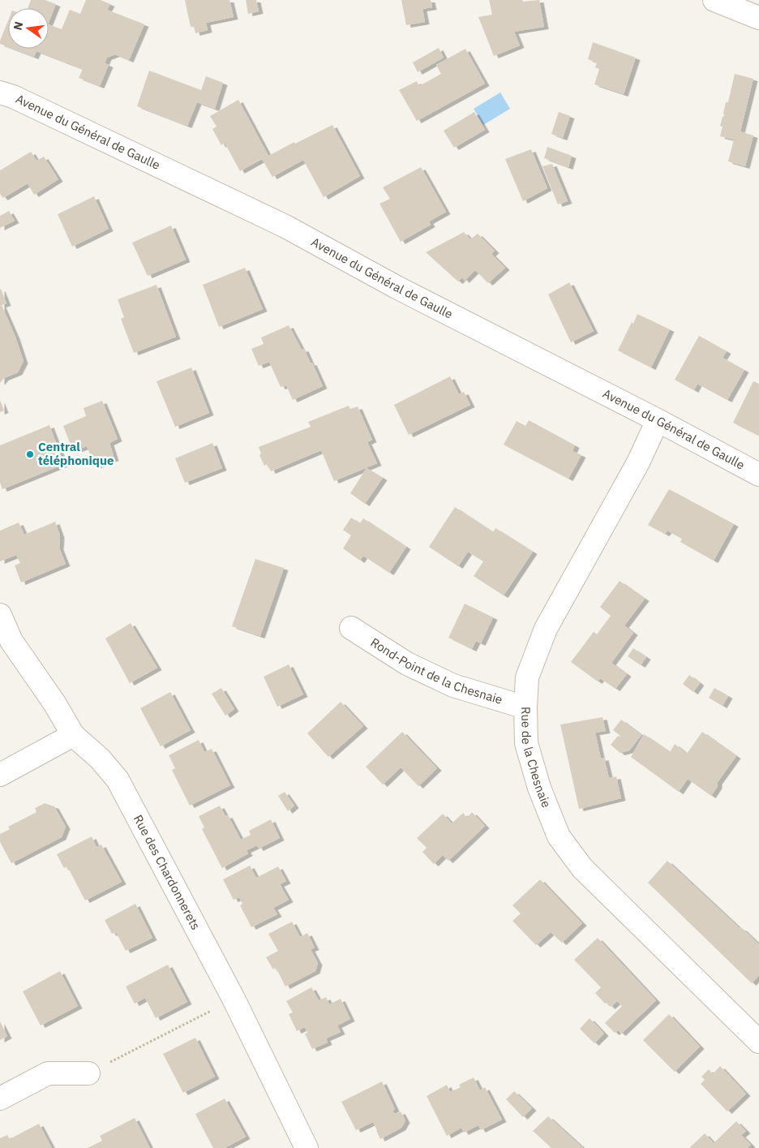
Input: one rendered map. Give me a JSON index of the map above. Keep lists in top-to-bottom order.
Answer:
{
  "streets": {
    "street": [
      "Avenue du Général de Gaulle",
      "Rond-Point de la Chesnaie",
      "Rue de la Chesnaie",
      "Rue des Chardonnerets"
    ]
  },
  "crossings": [
    ["Avenue du Général de Gaulle", "Rue de la Chesnaie"],
    ["Rond-Point de la Chesnaie", "Rue de la Chesnaie"]
  ],
  "places": ["Central téléphonique"],
  "north": "left"
}
